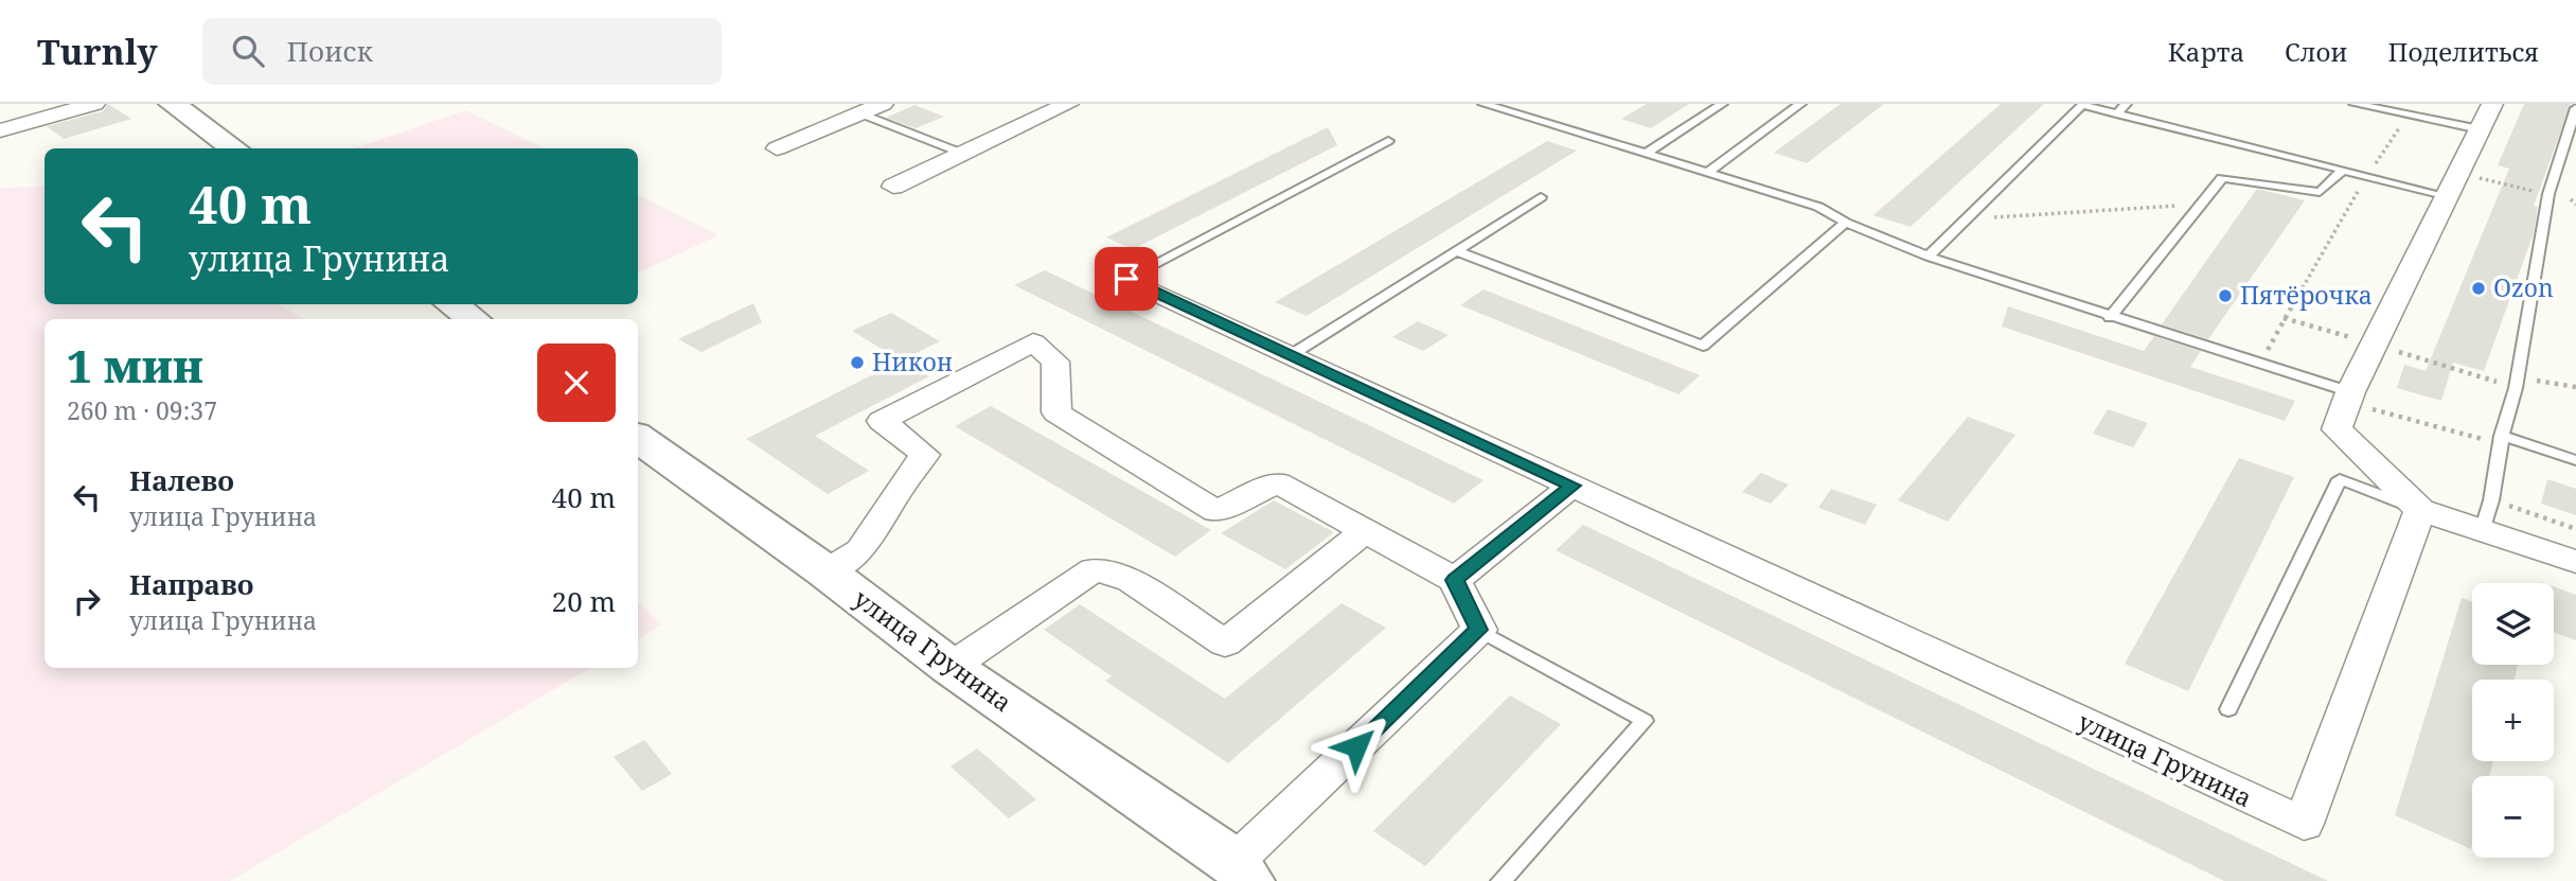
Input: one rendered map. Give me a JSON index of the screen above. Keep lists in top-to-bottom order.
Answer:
{
  "streets": {
    "street": ["улица Грунина"]
  },
  "places": ["Ozon", "Пятёрочка", "Никон"],
  "page": {
    "header": "Turnly",
    "search": "Поиск",
    "nav": ["Карта", "Слои", "Поделиться"],
    "turn": ["40 m", "улица Грунина"],
    "heading": ["1 мин", "260 m · 09:37"],
    "list": [
      {
        "name": "Налево",
        "note": "улица Грунина",
        "value": "40 m"
      },
      {
        "name": "Направо",
        "note": "улица Грунина",
        "value": "20 m"
      }
    ],
    "map_buttons": ["+", "−"]
  }
}
